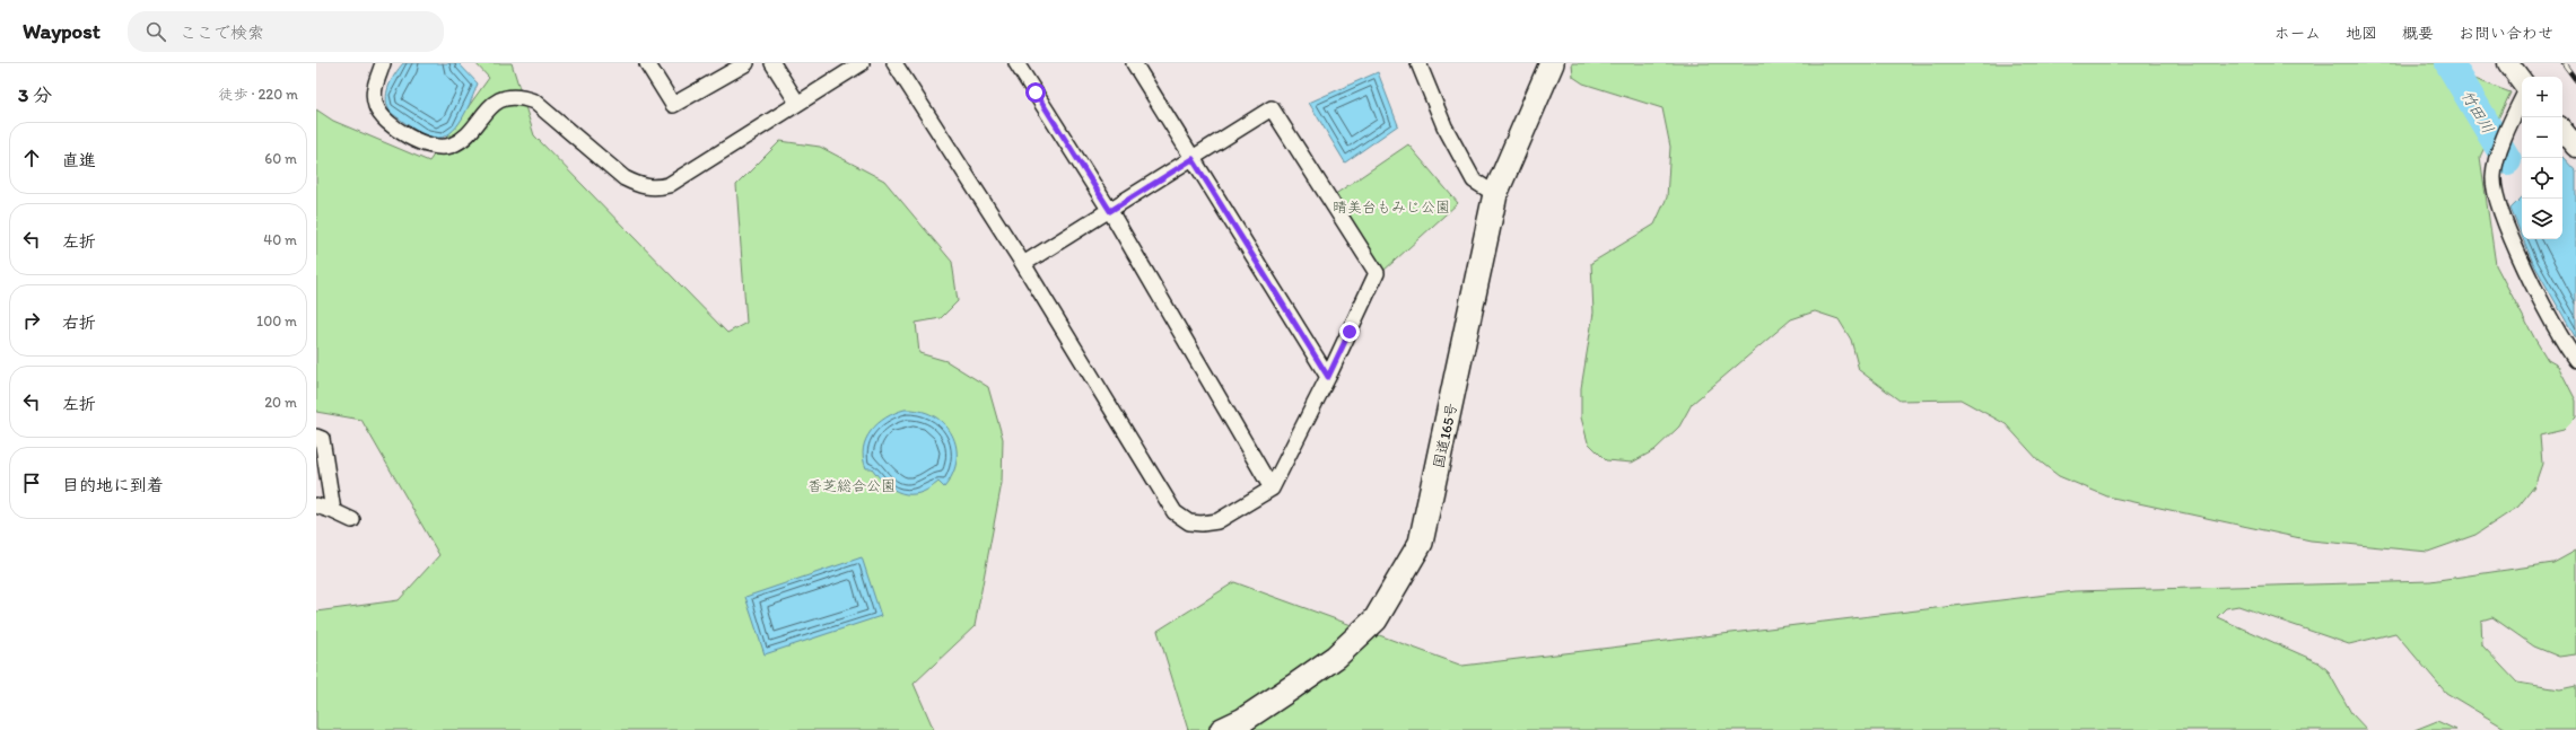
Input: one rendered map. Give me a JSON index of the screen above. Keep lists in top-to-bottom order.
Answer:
{
  "streets": {
    "highway": ["国道165号"]
  },
  "water": ["竹田川"],
  "parks": ["晴美台もみじ公園", "香芝総合公園"],
  "page": {
    "header": "Waypost",
    "search": "ここで検索",
    "nav": [
      "ホーム",
      "地図",
      "概要",
      "お問い合わせ"
    ],
    "heading": ["3 分", "徒歩 · 220 m"],
    "map_buttons": ["+", "−"],
    "list": [
      ["直進", "60 m"],
      ["左折", "40 m"],
      ["右折", "100 m"],
      ["左折", "20 m"],
      "目的地に到着"
    ]
  }
}
